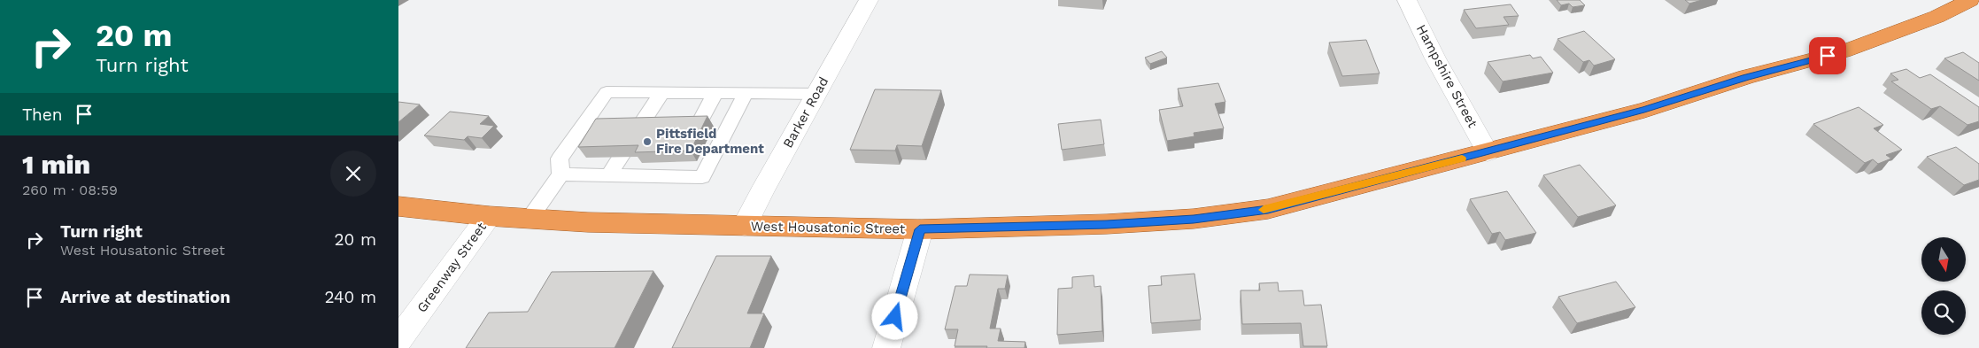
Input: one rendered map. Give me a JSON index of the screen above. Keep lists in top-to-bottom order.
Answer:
{
  "streets": {
    "highway": ["West Housatonic Street"],
    "street": ["Hampshire Street", "Barker Road", "Greenway Street"]
  },
  "crossings": [
    ["Hampshire Street", "West Housatonic Street"],
    ["Barker Road", "West Housatonic Street"],
    ["West Housatonic Street", "Greenway Street"]
  ],
  "places": ["Pittsfield Fire Department"],
  "north": "bottom",
  "page": {
    "turn": ["20 m", "Turn right"],
    "then": "Then",
    "heading": ["1 min", "260 m · 08:59"],
    "list": [
      {
        "name": "Turn right",
        "note": "West Housatonic Street",
        "value": "20 m"
      },
      {
        "name": "Arrive at destination",
        "value": "240 m"
      }
    ]
  }
}
